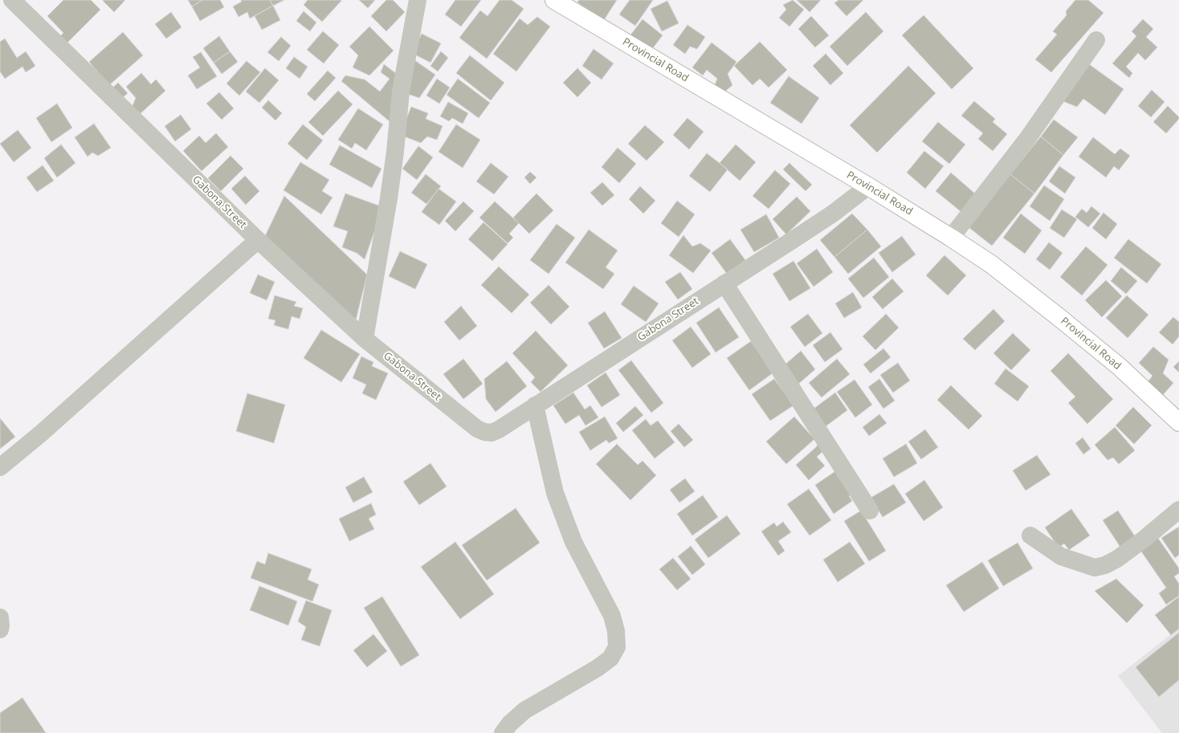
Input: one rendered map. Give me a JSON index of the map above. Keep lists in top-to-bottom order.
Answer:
{
  "streets": {
    "main road": ["Provincial Road"],
    "street": ["Gabona Street"]
  },
  "crossings": [
    ["Provincial Road", "Gabona Street"]
  ]
}
